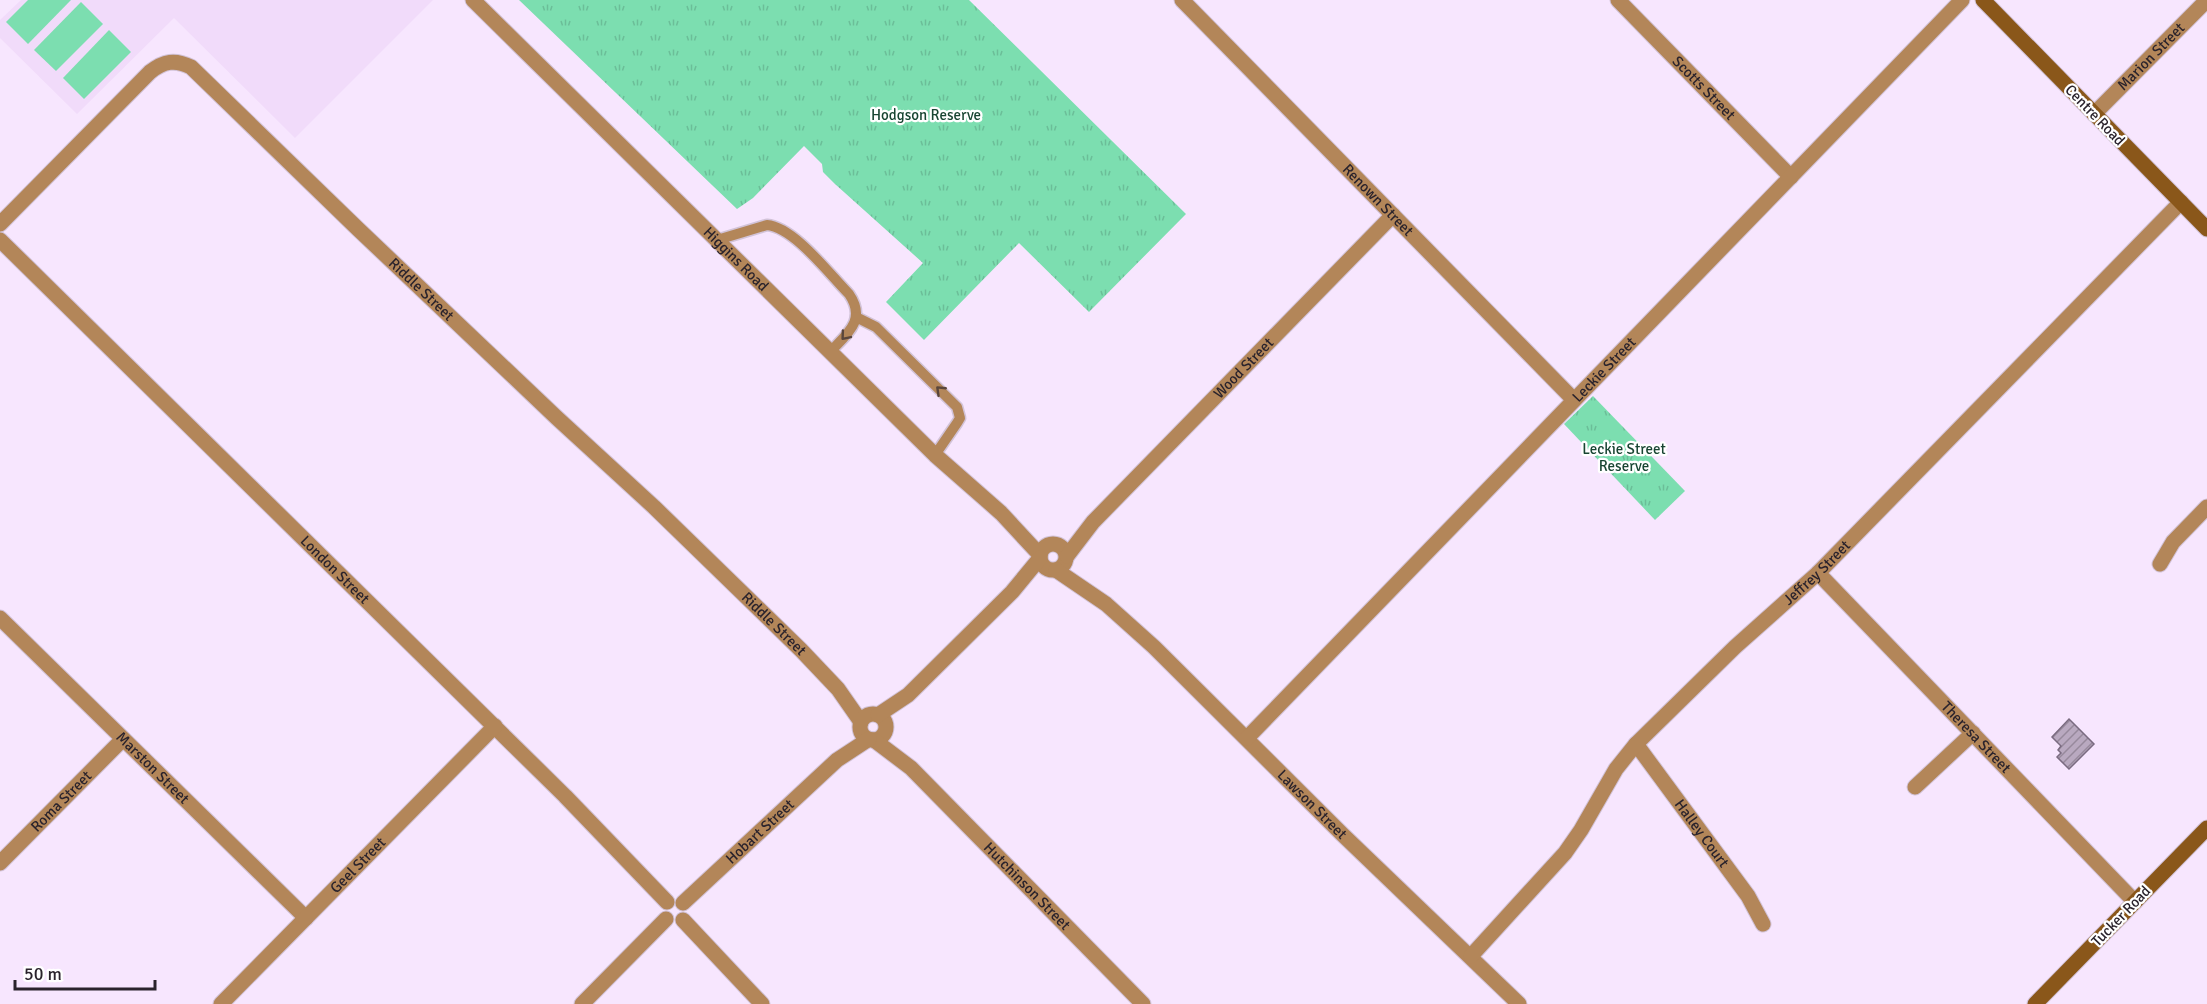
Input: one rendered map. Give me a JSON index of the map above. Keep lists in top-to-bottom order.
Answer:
{
  "streets": {
    "main road": ["Centre Road", "Tucker Road"],
    "street": [
      "Marion Street",
      "Scotts Street",
      "Renown Street",
      "Higgins Road",
      "Riddle Street",
      "Wood Street",
      "Leckie Street",
      "London Street",
      "Jeffrey Street",
      "Theresa Street",
      "Marston Street",
      "Roma Street",
      "Lawson Street",
      "Hobart Street",
      "Halley Court",
      "Geel Street",
      "Hutchinson Street"
    ]
  },
  "crossings": [
    ["Marion Street", "Centre Road"],
    ["Scotts Street", "Leckie Street"],
    ["Centre Road", "Jeffrey Street"],
    ["Renown Street", "Wood Street"],
    ["Renown Street", "Leckie Street"],
    ["Higgins Road", "Wood Street"],
    ["Higgins Road", "Lawson Street"],
    ["Higgins Road", "Hobart Street"],
    ["Riddle Street", "Hobart Street"],
    ["Riddle Street", "Hutchinson Street"],
    ["Wood Street", "Lawson Street"],
    ["Wood Street", "Hobart Street"],
    ["Leckie Street", "Lawson Street"],
    ["London Street", "Hobart Street"],
    ["London Street", "Geel Street"],
    ["Jeffrey Street", "Theresa Street"],
    ["Jeffrey Street", "Lawson Street"],
    ["Jeffrey Street", "Halley Court"],
    ["Theresa Street", "Tucker Road"],
    ["Marston Street", "Roma Street"],
    ["Marston Street", "Geel Street"],
    ["Lawson Street", "Hobart Street"],
    ["Hobart Street", "Hutchinson Street"]
  ],
  "parks": ["Hodgson Reserve", "Leckie Street Reserve"],
  "scale_bar": "50 m"
}
